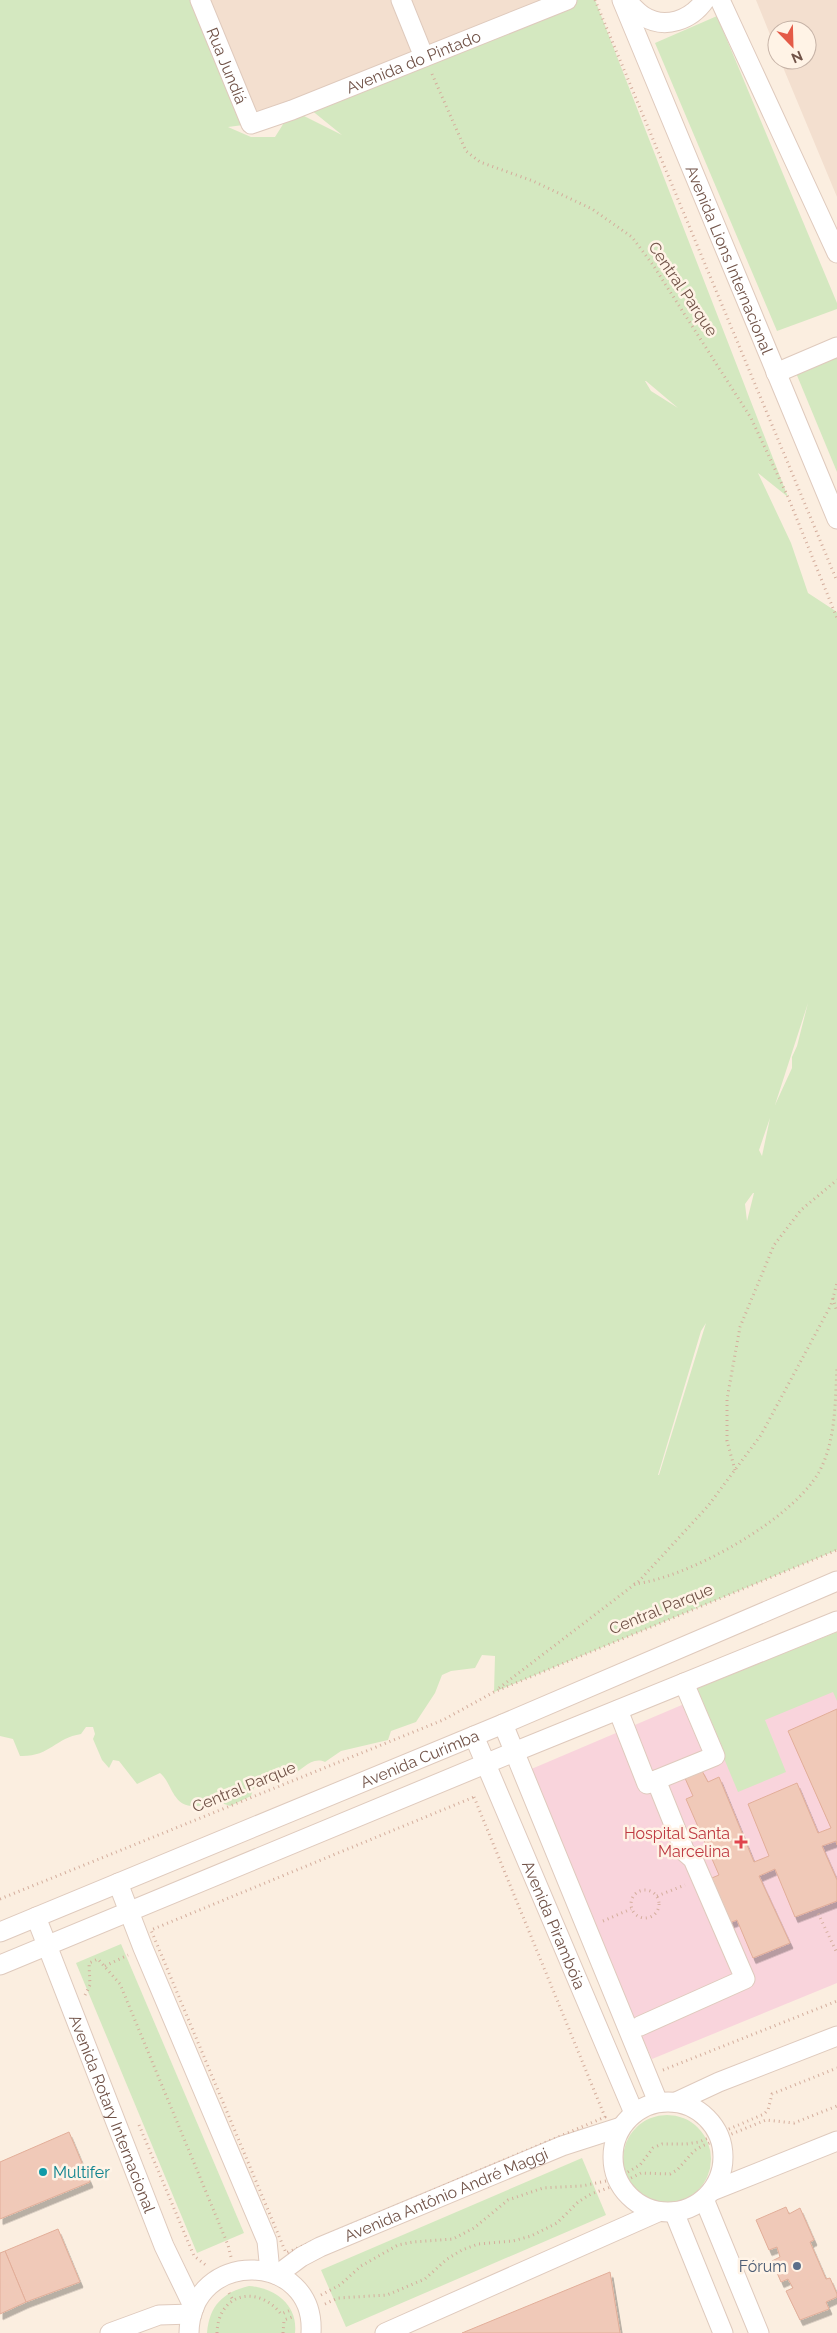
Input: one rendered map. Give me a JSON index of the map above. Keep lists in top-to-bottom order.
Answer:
{
  "streets": {
    "street": [
      "Avenida do Pintado",
      "Rua Jundiá",
      "Avenida Lions Internacional",
      "Avenida Curimba",
      "Avenida Pirambóia",
      "Avenida Rotary Internacional",
      "Avenida Antônio André Maggi"
    ],
    "path": ["Central Parque"]
  },
  "crossings": [
    ["Avenida do Pintado", "Rua Jundiá"],
    ["Avenida do Pintado", "Central Parque"],
    ["Avenida Curimba", "Avenida Pirambóia"],
    ["Avenida Curimba", "Avenida Rotary Internacional"],
    ["Avenida Pirambóia", "Avenida Antônio André Maggi"]
  ],
  "places": {
    "health": ["Hospital Santa Marcelina"],
    "other": ["Multifer", "Fórum"]
  },
  "north": "bottom right"
}
